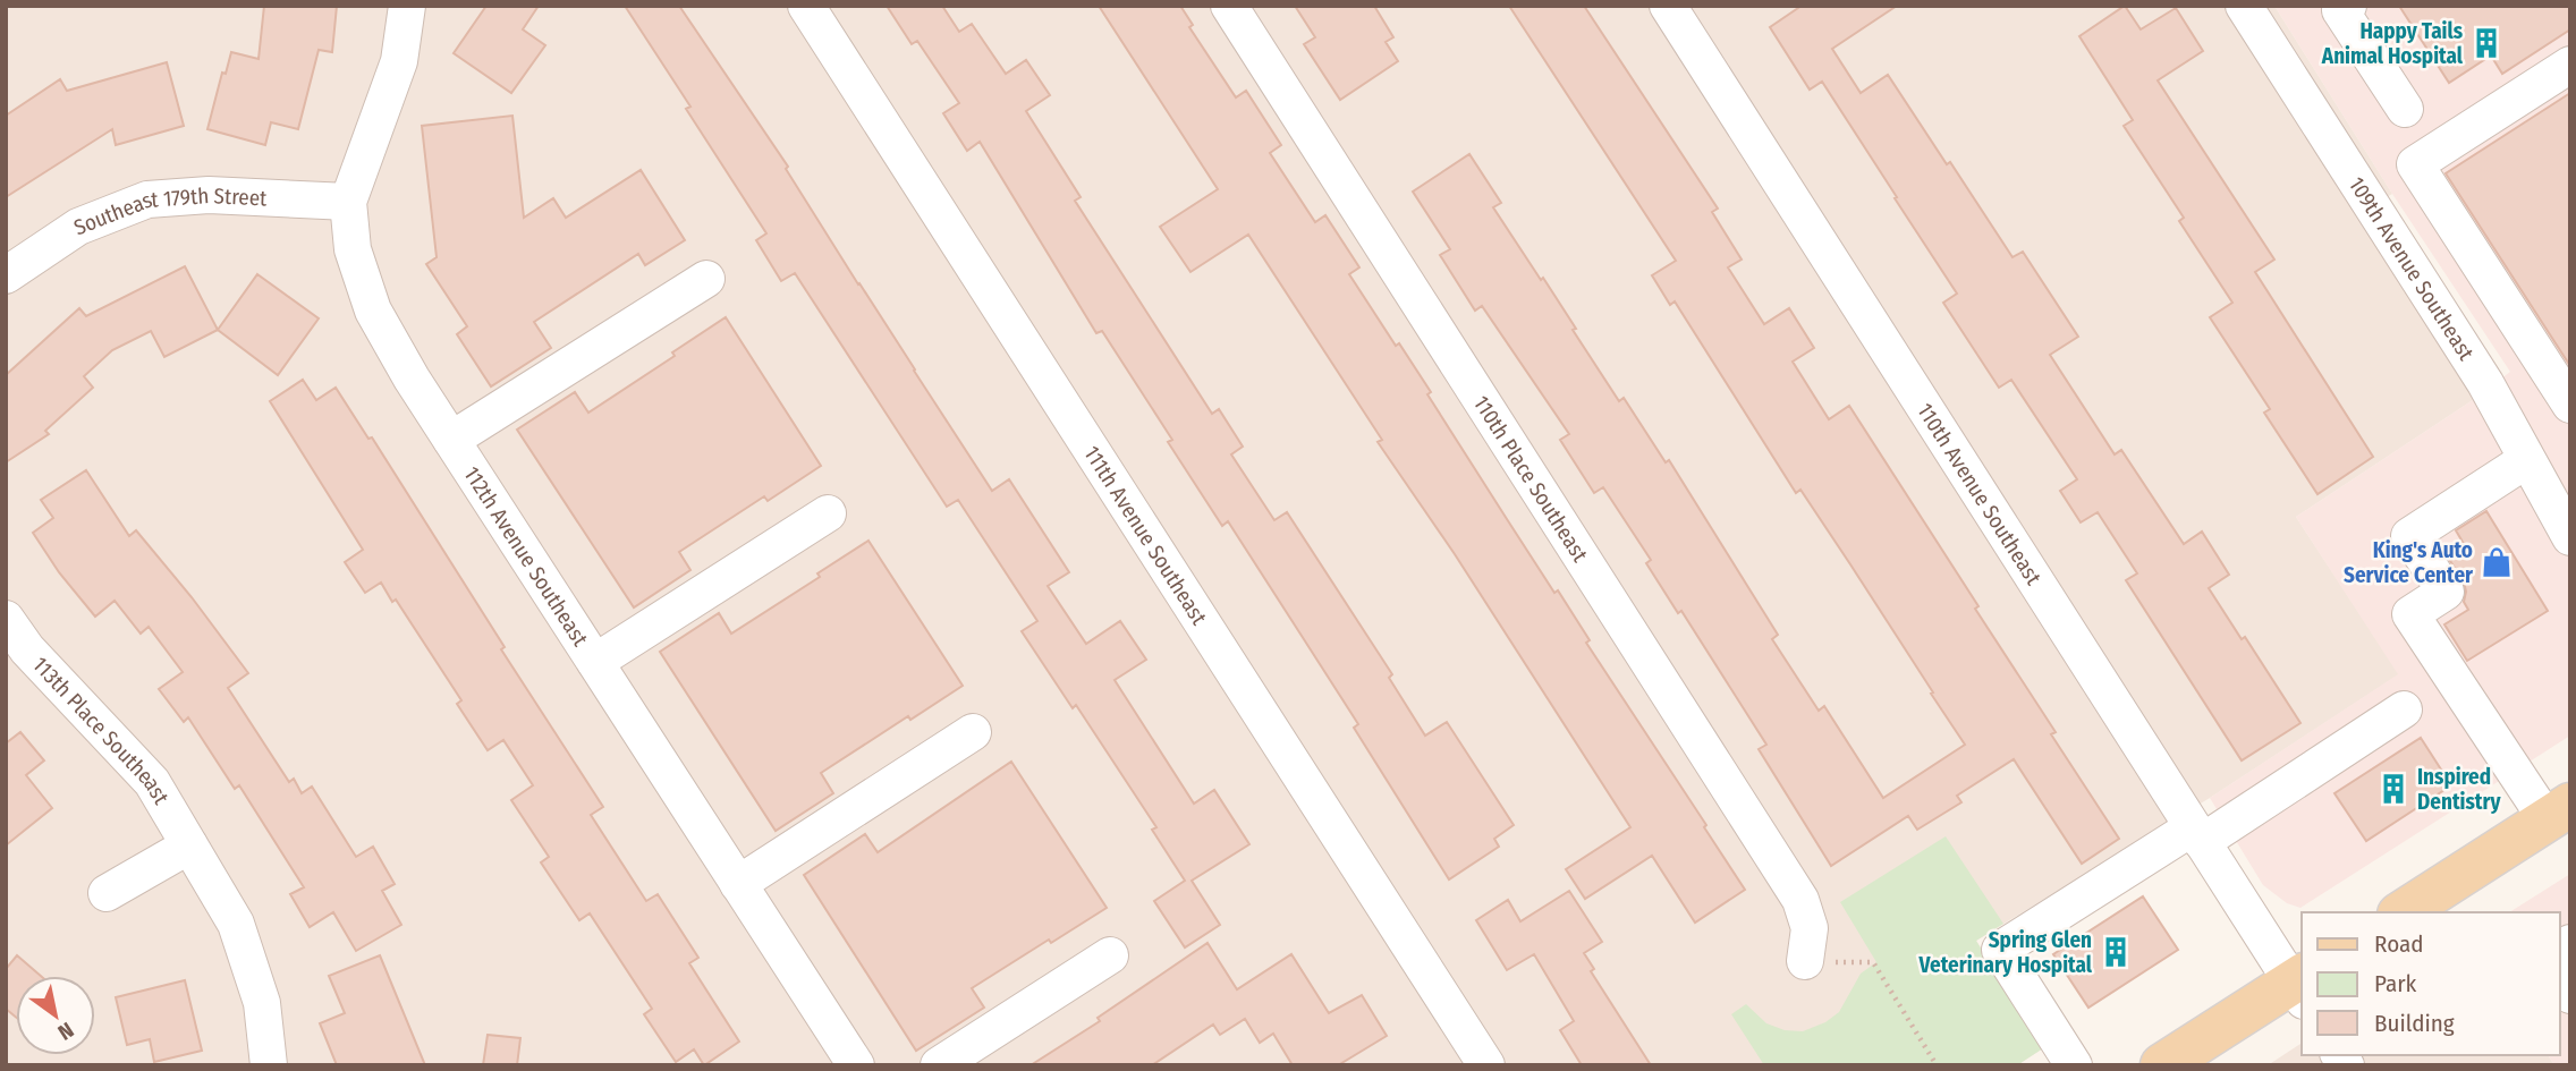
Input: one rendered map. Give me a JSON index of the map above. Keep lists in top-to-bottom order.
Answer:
{
  "streets": {
    "street": [
      "Southeast 179th Street",
      "109th Avenue Southeast",
      "110th Place Southeast",
      "110th Avenue Southeast",
      "111th Avenue Southeast",
      "112th Avenue Southeast",
      "113th Place Southeast"
    ]
  },
  "crossings": [
    ["Southeast 179th Street", "112th Avenue Southeast"]
  ],
  "places": {
    "building": ["Happy Tails Animal Hospital", "Inspired Dentistry", "Spring Glen Veterinary Hospital"],
    "shop": ["King's Auto Service Center"]
  },
  "legend": ["Road", "Park", "Building"],
  "north": "bottom right"
}
